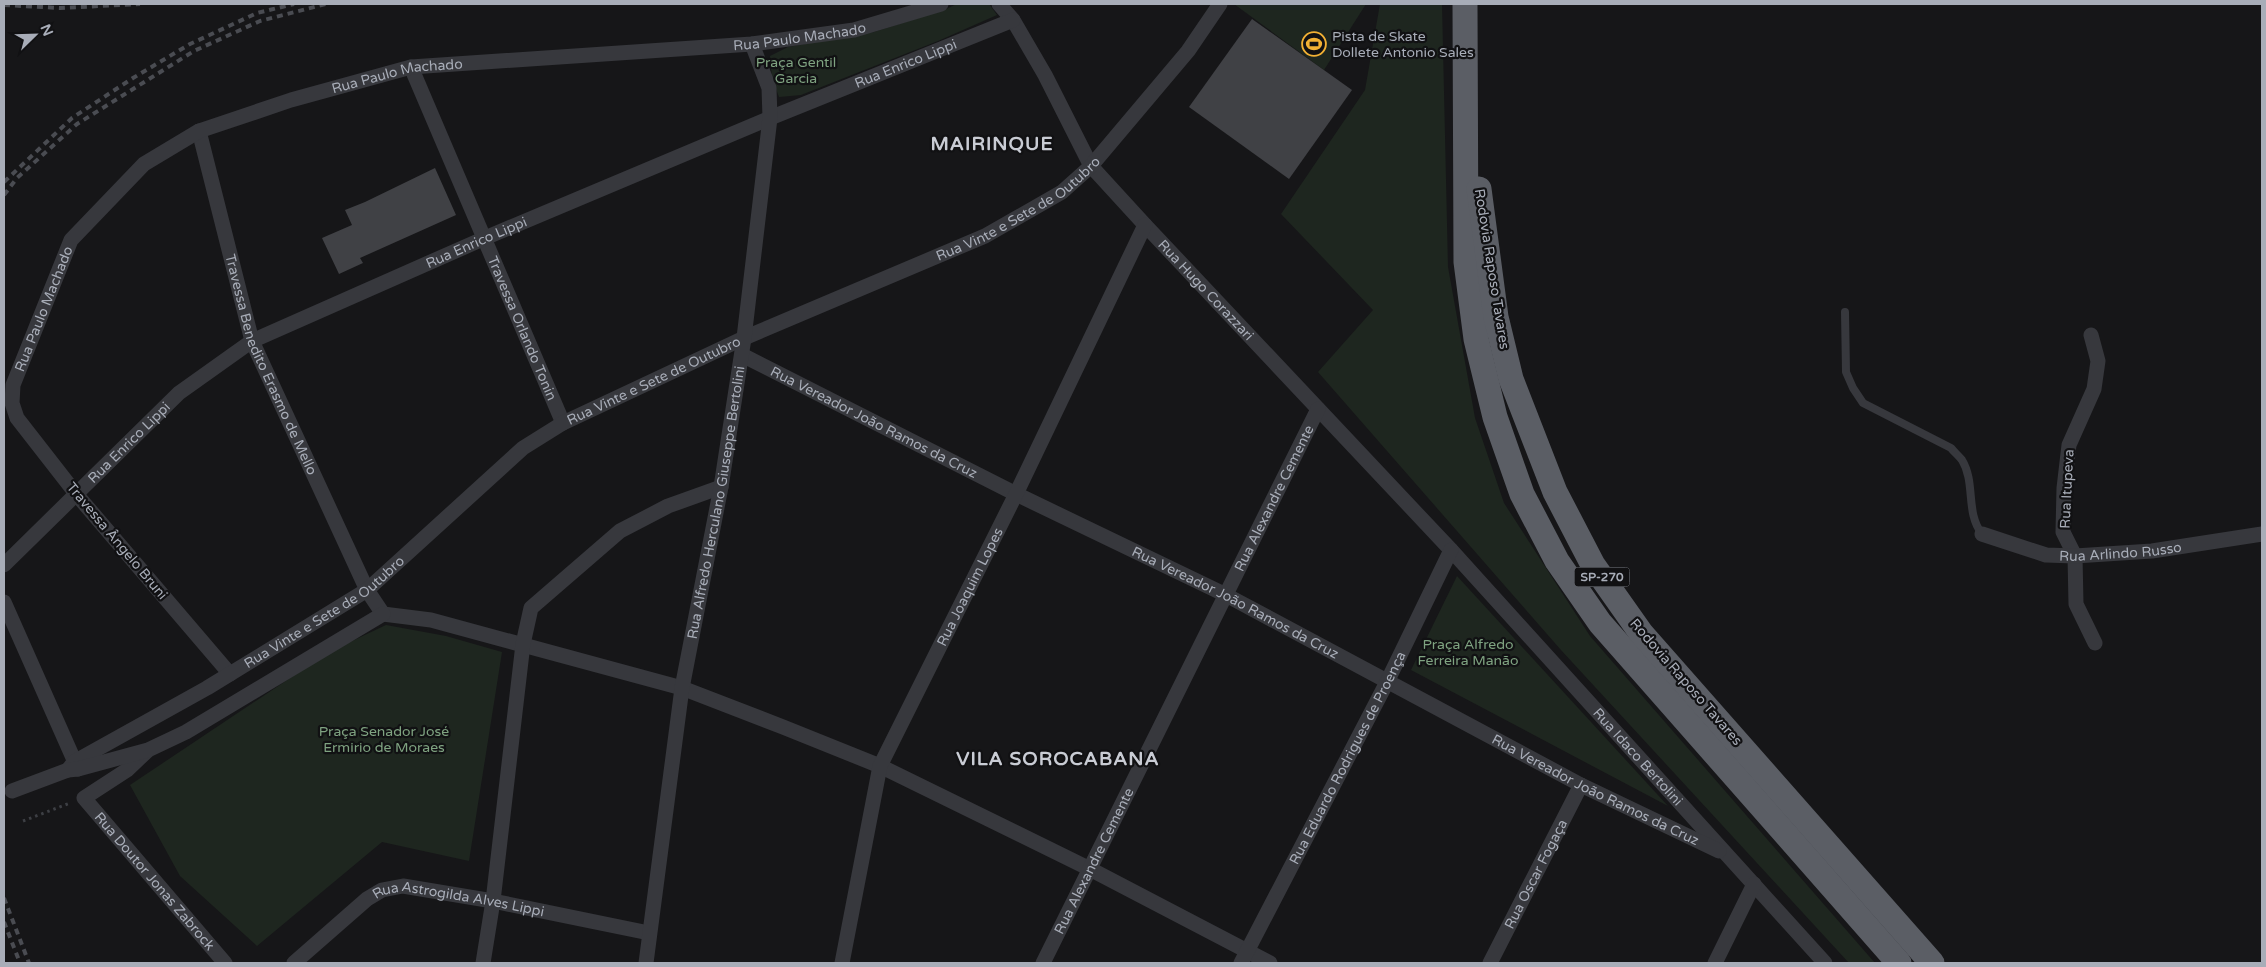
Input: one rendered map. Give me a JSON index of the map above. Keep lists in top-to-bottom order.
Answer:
{
  "streets": {
    "highway": ["Rodovia Raposo Tavares", "SP-270"],
    "street": [
      "Rua Paulo Machado",
      "Rua Enrico Lippi",
      "Rua Vinte e Sete de Outubro",
      "Rua Hugo Corazzari",
      "Travessa Orlando Tonin",
      "Travessa Benedito Erasmo de Mello",
      "Rua Vereador João Ramos da Cruz",
      "Rua Itupeva",
      "Rua Alexandre Cemente",
      "Rua Alfredo Herculano Giuseppe Bertolini",
      "Travessa Ângelo Bruni",
      "Rua Arlindo Russo",
      "Rua Joaquim Lopes",
      "Rua Idaco Bertolini",
      "Rua Eduardo Rodrigues de Proença",
      "Rua Oscar Fogaça",
      "Rua Doutor Jonas Zabrock",
      "Rua Astrogilda Alves Lippi"
    ]
  },
  "crossings": [
    ["Rua Paulo Machado", "Travessa Orlando Tonin"],
    ["Rua Paulo Machado", "Travessa Benedito Erasmo de Mello"],
    ["Rua Paulo Machado", "Rua Alfredo Herculano Giuseppe Bertolini"],
    ["Rua Paulo Machado", "Travessa Ângelo Bruni"],
    ["Rua Enrico Lippi", "Rua Hugo Corazzari"],
    ["Rua Enrico Lippi", "Travessa Orlando Tonin"],
    ["Rua Enrico Lippi", "Travessa Benedito Erasmo de Mello"],
    ["Rua Enrico Lippi", "Rua Alfredo Herculano Giuseppe Bertolini"],
    ["Rua Enrico Lippi", "Travessa Ângelo Bruni"],
    ["Rua Vinte e Sete de Outubro", "Rua Hugo Corazzari"],
    ["Rua Vinte e Sete de Outubro", "Travessa Orlando Tonin"],
    ["Rua Vinte e Sete de Outubro", "Travessa Benedito Erasmo de Mello"],
    ["Rua Vinte e Sete de Outubro", "Rua Alfredo Herculano Giuseppe Bertolini"],
    ["Rua Vinte e Sete de Outubro", "Travessa Ângelo Bruni"],
    ["Rua Vinte e Sete de Outubro", "Rua Doutor Jonas Zabrock"],
    ["Rua Hugo Corazzari", "Rua Alexandre Cemente"],
    ["Rua Hugo Corazzari", "Rua Joaquim Lopes"],
    ["Rua Hugo Corazzari", "Rua Idaco Bertolini"],
    ["Rua Hugo Corazzari", "Rua Eduardo Rodrigues de Proença"],
    ["Rua Vereador João Ramos da Cruz", "Rua Alexandre Cemente"],
    ["Rua Vereador João Ramos da Cruz", "Rua Alfredo Herculano Giuseppe Bertolini"],
    ["Rua Vereador João Ramos da Cruz", "Rua Joaquim Lopes"],
    ["Rua Vereador João Ramos da Cruz", "Rua Idaco Bertolini"],
    ["Rua Vereador João Ramos da Cruz", "Rua Eduardo Rodrigues de Proença"],
    ["Rua Vereador João Ramos da Cruz", "Rua Oscar Fogaça"],
    ["Rua Itupeva", "Rua Arlindo Russo"],
    ["Rua Alfredo Herculano Giuseppe Bertolini", "Rua Astrogilda Alves Lippi"],
    ["Rua Idaco Bertolini", "Rua Eduardo Rodrigues de Proença"]
  ],
  "districts": ["MAIRINQUE", "VILA SOROCABANA"],
  "parks": ["Praça Gentil Garcia", "Praça Alfredo Ferreira Manão", "Praça Senador José Ermirio de Moraes"],
  "places": {
    "sports": ["Pista de Skate Dollete Antonio Sales"]
  },
  "north": "top right"
}
